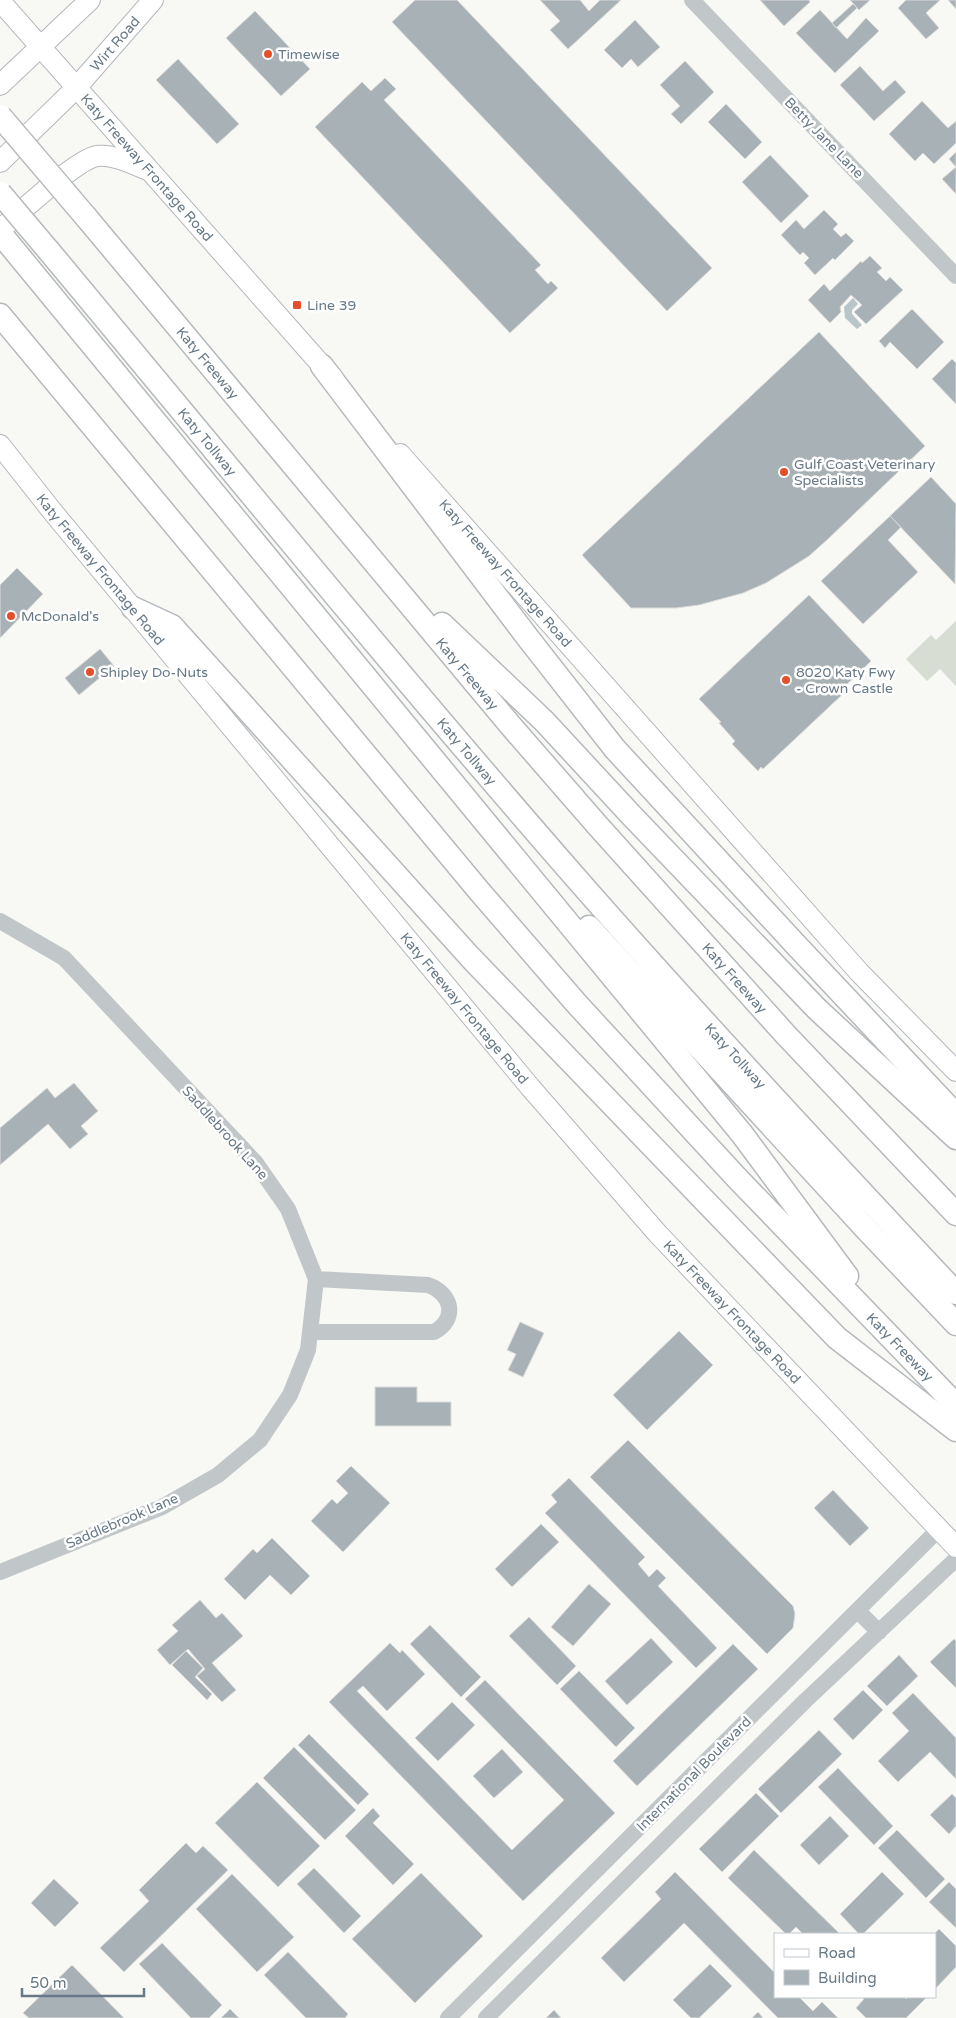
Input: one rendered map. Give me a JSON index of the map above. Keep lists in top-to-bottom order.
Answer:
{
  "streets": {
    "highway": ["Katy Freeway", "Katy Tollway"],
    "main road": ["Wirt Road", "Katy Freeway Frontage Road"],
    "street": ["Betty Jane Lane", "Saddlebrook Lane", "International Boulevard"]
  },
  "crossings": [
    ["Wirt Road", "Katy Freeway Frontage Road"],
    ["Katy Freeway Frontage Road", "International Boulevard"]
  ],
  "places": {
    "other": [
      "Timewise",
      "Gulf Coast Veterinary Specialists",
      "McDonald's",
      "Shipley Do-Nuts",
      "8020 Katy Fwy - Crown Castle"
    ],
    "transit": ["Line 39"]
  },
  "legend": ["Road", "Building"],
  "scale_bar": "50 m"
}
